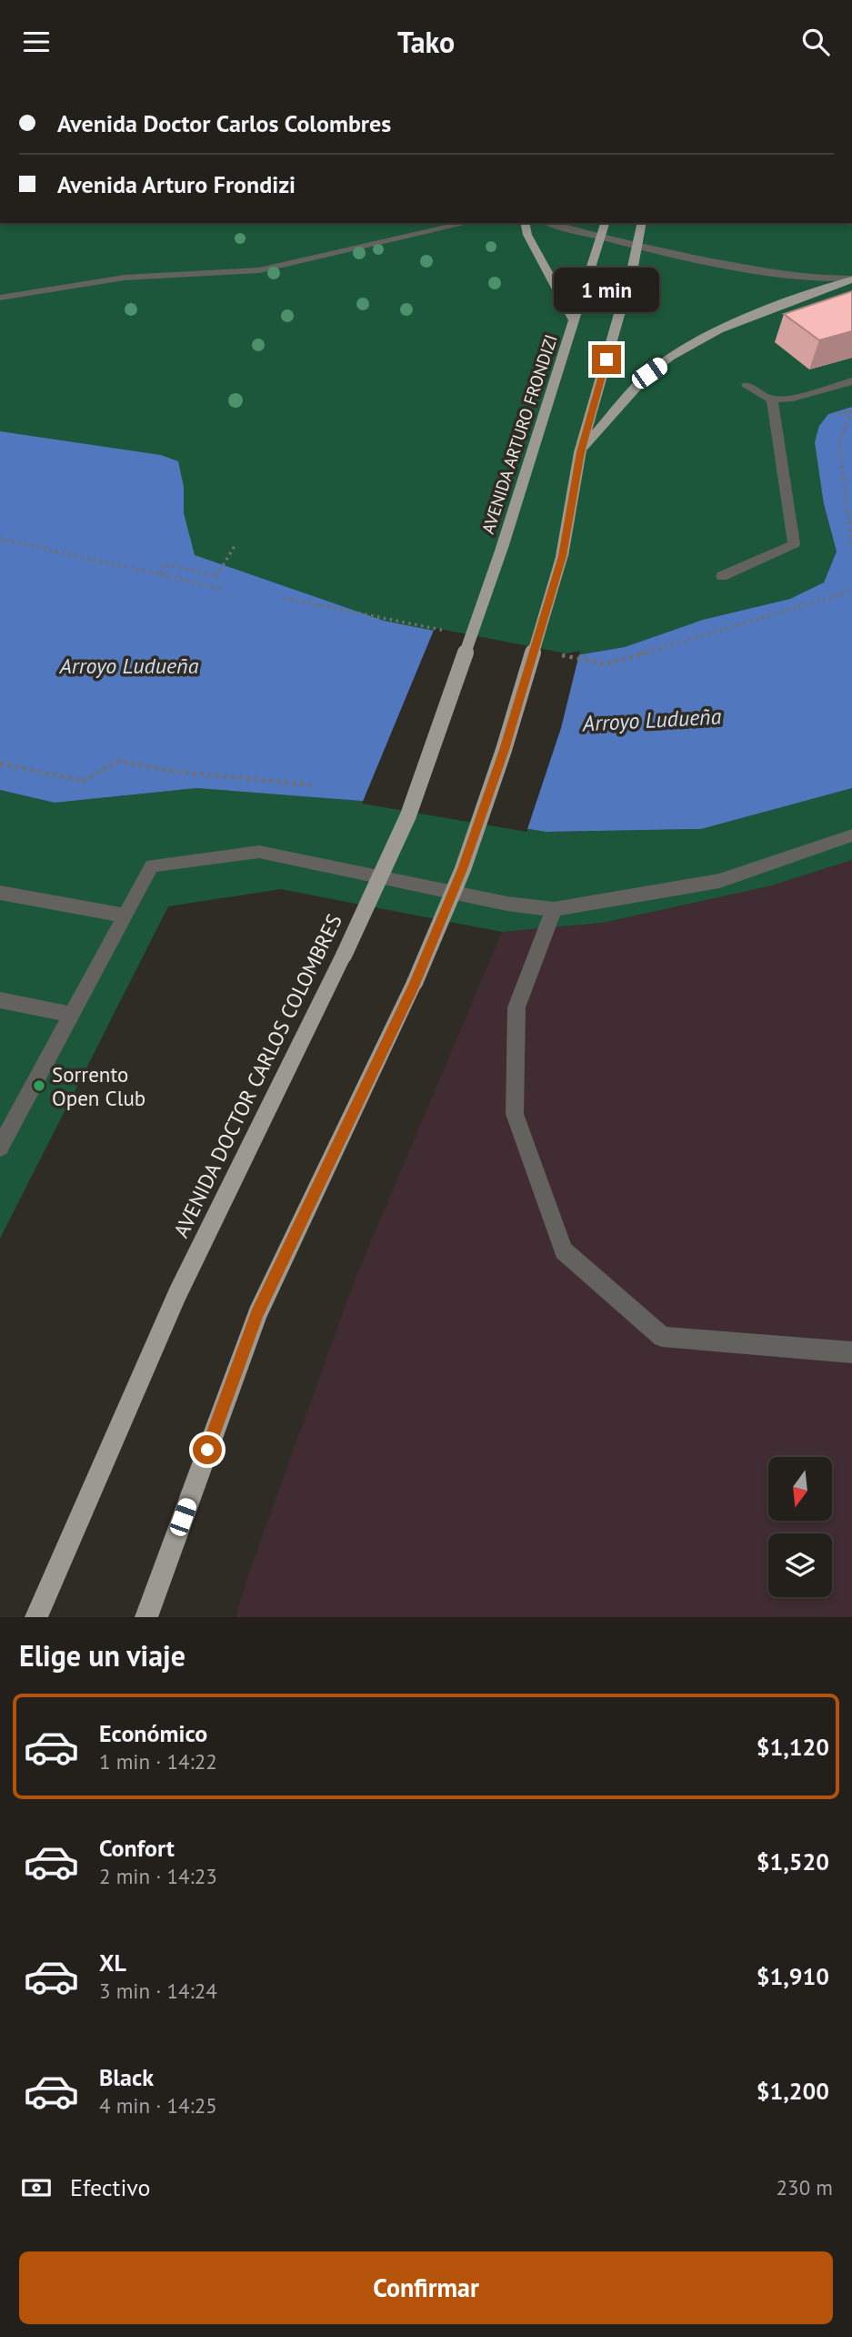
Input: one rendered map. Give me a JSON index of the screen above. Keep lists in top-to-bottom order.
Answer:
{
  "streets": {
    "main road": ["AVENIDA ARTURO FRONDIZI", "AVENIDA DOCTOR CARLOS COLOMBRES"]
  },
  "crossings": [
    ["AVENIDA ARTURO FRONDIZI", "AVENIDA DOCTOR CARLOS COLOMBRES"]
  ],
  "water": ["Arroyo Ludueña"],
  "places": ["Sorrento Open Club"],
  "north": "bottom",
  "page": {
    "header": "Tako",
    "banner": ["Avenida Doctor Carlos Colombres", "Avenida Arturo Frondizi"],
    "bubble": "1 min",
    "heading": "Elige un viaje",
    "list": [
      {
        "name": "Económico",
        "note": "1 min · 14:22",
        "value": "$1,120"
      },
      {
        "name": "Confort",
        "note": "2 min · 14:23",
        "value": "$1,520"
      },
      {
        "name": "XL",
        "note": "3 min · 14:24",
        "value": "$1,910"
      },
      {
        "name": "Black",
        "note": "4 min · 14:25",
        "value": "$1,200"
      }
    ],
    "pay": ["Efectivo", "230 m"],
    "buttons": "Confirmar"
  }
}
